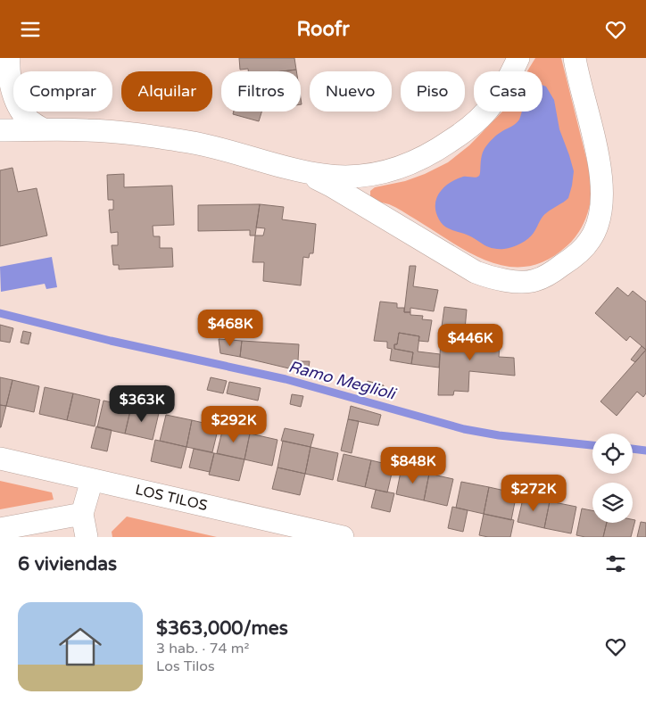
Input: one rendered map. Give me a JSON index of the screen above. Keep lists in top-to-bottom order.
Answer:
{
  "streets": {
    "street": ["LOS TILOS"]
  },
  "water": ["Ramo Meglioli"],
  "page": {
    "header": "Roofr",
    "chip": [
      "Comprar",
      "Alquilar",
      "Filtros",
      "Nuevo",
      "Piso",
      "Casa"
    ],
    "price": [
      "$468K",
      "$446K",
      "$363K",
      "$292K",
      "$848K",
      "$272K"
    ],
    "heading": "6 viviendas",
    "list": [
      {
        "name": "$363,000/mes",
        "note": "3 hab. · 74 m² · Los Tilos"
      }
    ]
  }
}
